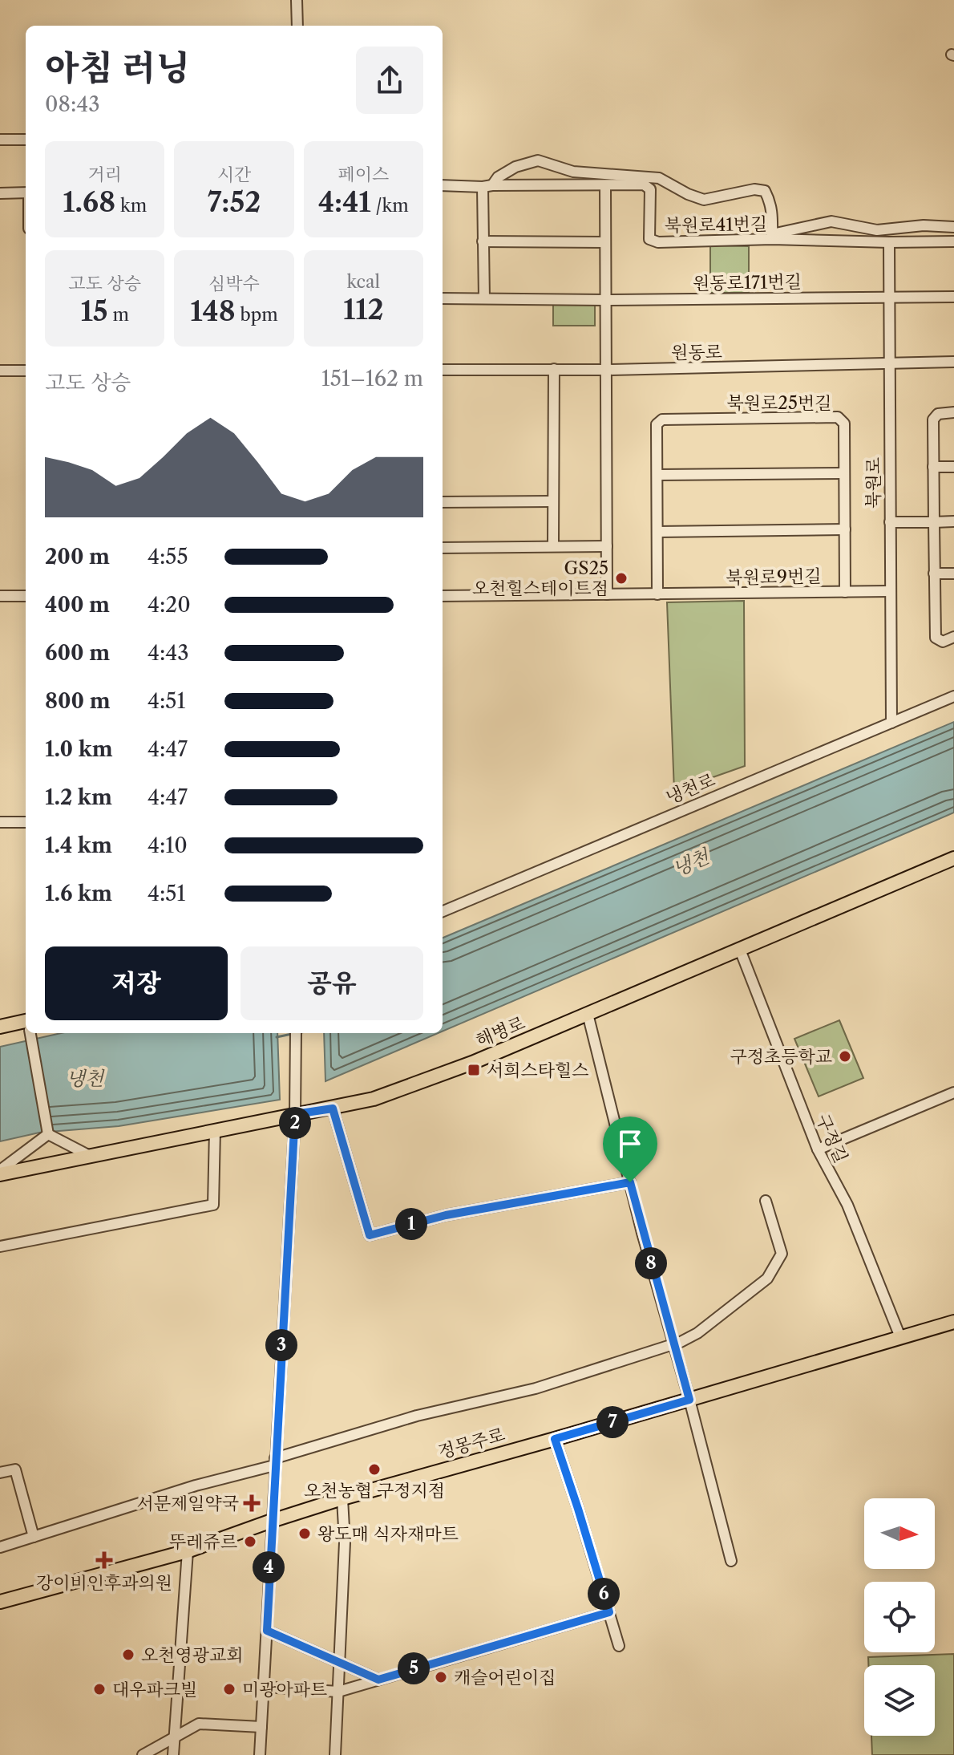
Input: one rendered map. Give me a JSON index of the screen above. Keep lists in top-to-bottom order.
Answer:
{
  "streets": {
    "main road": ["해병로", "정몽주로"],
    "street": [
      "북원로41번길",
      "원동로171번길",
      "원동로",
      "북원로25번길",
      "북원로",
      "북원로9번길",
      "냉천로",
      "구정길"
    ]
  },
  "crossings": [
    ["북원로41번길", "북원로"],
    ["원동로171번길", "북원로"],
    ["원동로", "북원로"],
    ["북원로25번길", "북원로9번길"],
    ["북원로", "북원로9번길"],
    ["북원로", "냉천로"],
    ["해병로", "구정길"],
    ["구정길", "정몽주로"]
  ],
  "water": ["냉천"],
  "places": {
    "other": [
      "GS25 오천힐스테이트점",
      "구정초등학교",
      "오천농협 구정지점",
      "왕도매 식자재마트",
      "뚜레쥬르",
      "오천영광교회",
      "캐슬어린이집",
      "대우파크빌",
      "미광아파트"
    ],
    "transit": ["서희스타힐스"],
    "health": ["서문제일약국", "강이비인후과의원"]
  },
  "north": "right",
  "page": {
    "heading": ["아침 러닝", "08:43"],
    "stats": [
      ["거리", "1.68 km"],
      ["시간", "7:52"],
      ["페이스", "4:41 /km"],
      ["고도 상승", "15 m"],
      ["심박수", "148 bpm"],
      ["kcal", "112"]
    ],
    "chart": ["고도 상승", "151–162 m"],
    "list": [
      {
        "name": "200 m",
        "note": "4:55"
      },
      {
        "name": "400 m",
        "note": "4:20"
      },
      {
        "name": "600 m",
        "note": "4:43"
      },
      {
        "name": "800 m",
        "note": "4:51"
      },
      {
        "name": "1.0 km",
        "note": "4:47"
      },
      {
        "name": "1.2 km",
        "note": "4:47"
      },
      {
        "name": "1.4 km",
        "note": "4:10"
      },
      {
        "name": "1.6 km",
        "note": "4:51"
      }
    ],
    "buttons": ["저장", "공유"],
    "pins": [
      "2",
      "1",
      "8",
      "3",
      "7",
      "4",
      "6",
      "5"
    ]
  }
}
